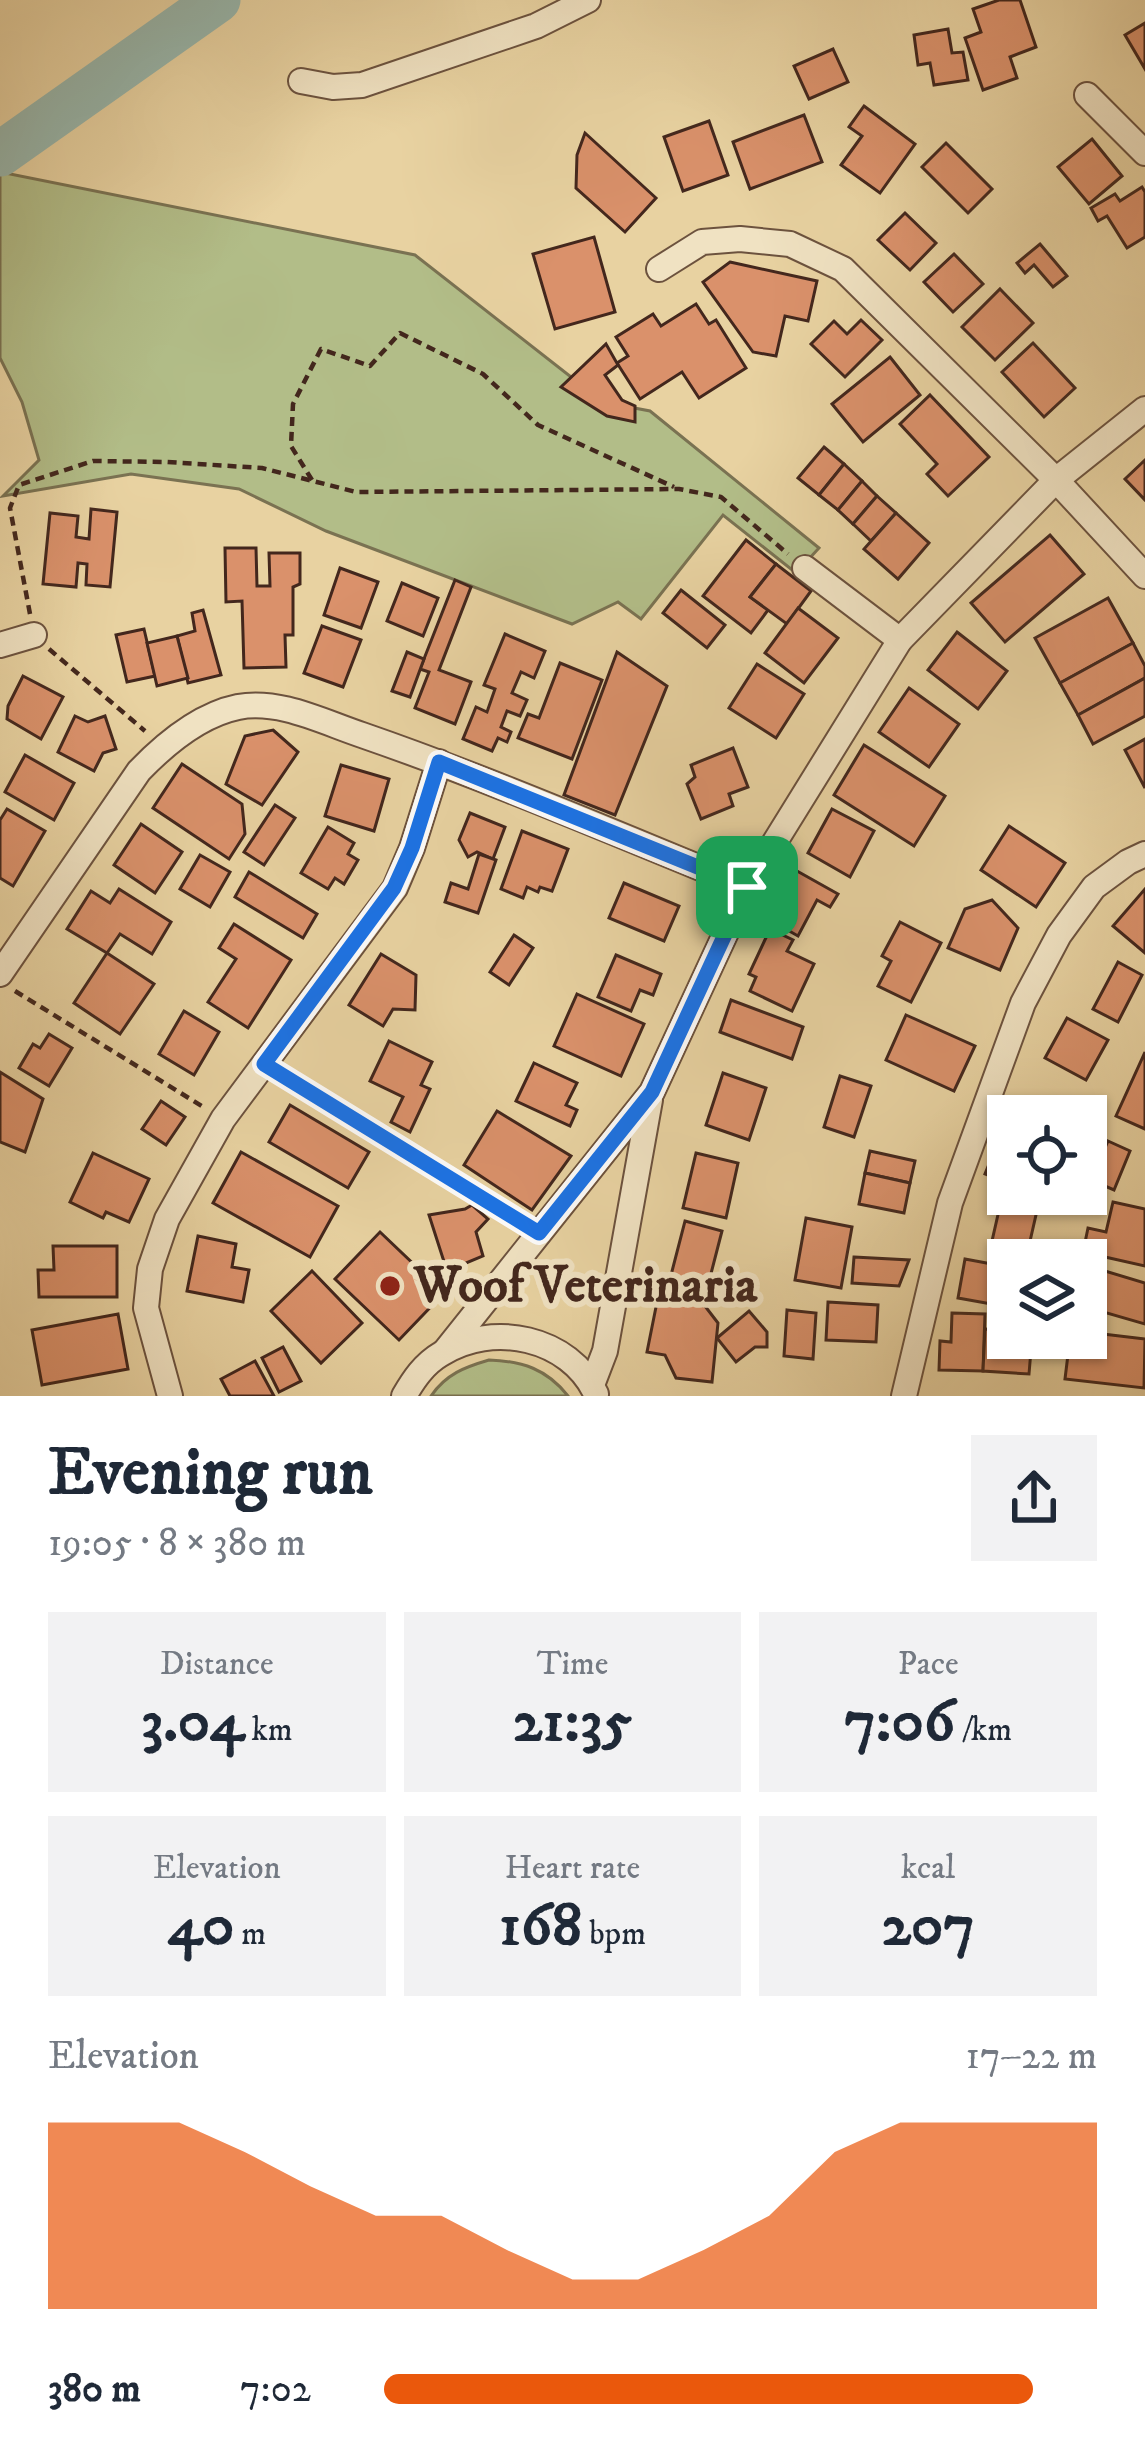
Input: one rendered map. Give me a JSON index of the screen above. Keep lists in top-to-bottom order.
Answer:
{
  "places": ["Woof Veterinaria"],
  "page": {
    "heading": ["Evening run", "19:05 · 8 × 380 m"],
    "stats": [
      ["Distance", "3.04 km"],
      ["Time", "21:35"],
      ["Pace", "7:06 /km"],
      ["Elevation", "40 m"],
      ["Heart rate", "168 bpm"],
      ["kcal", "207"]
    ],
    "chart": ["Elevation", "17–22 m"],
    "list": [
      {
        "name": "380 m",
        "note": "7:02"
      }
    ]
  }
}
